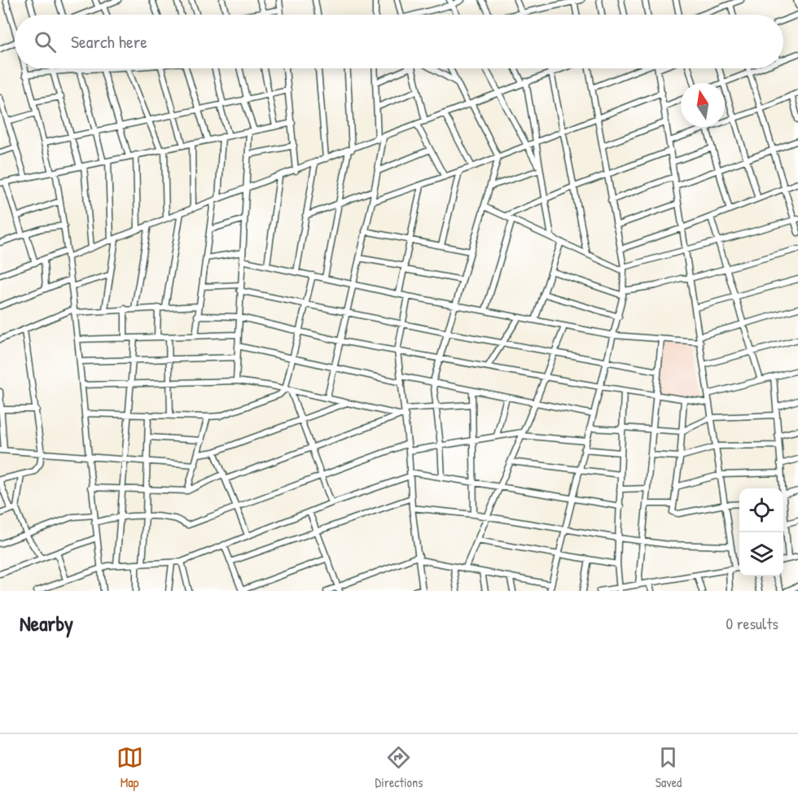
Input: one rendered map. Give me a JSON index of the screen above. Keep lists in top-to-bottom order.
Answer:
{
  "north": "top",
  "page": {
    "search": "Search here",
    "heading": ["Nearby", "0 results"],
    "nav": ["Map", "Directions", "Saved"]
  }
}
